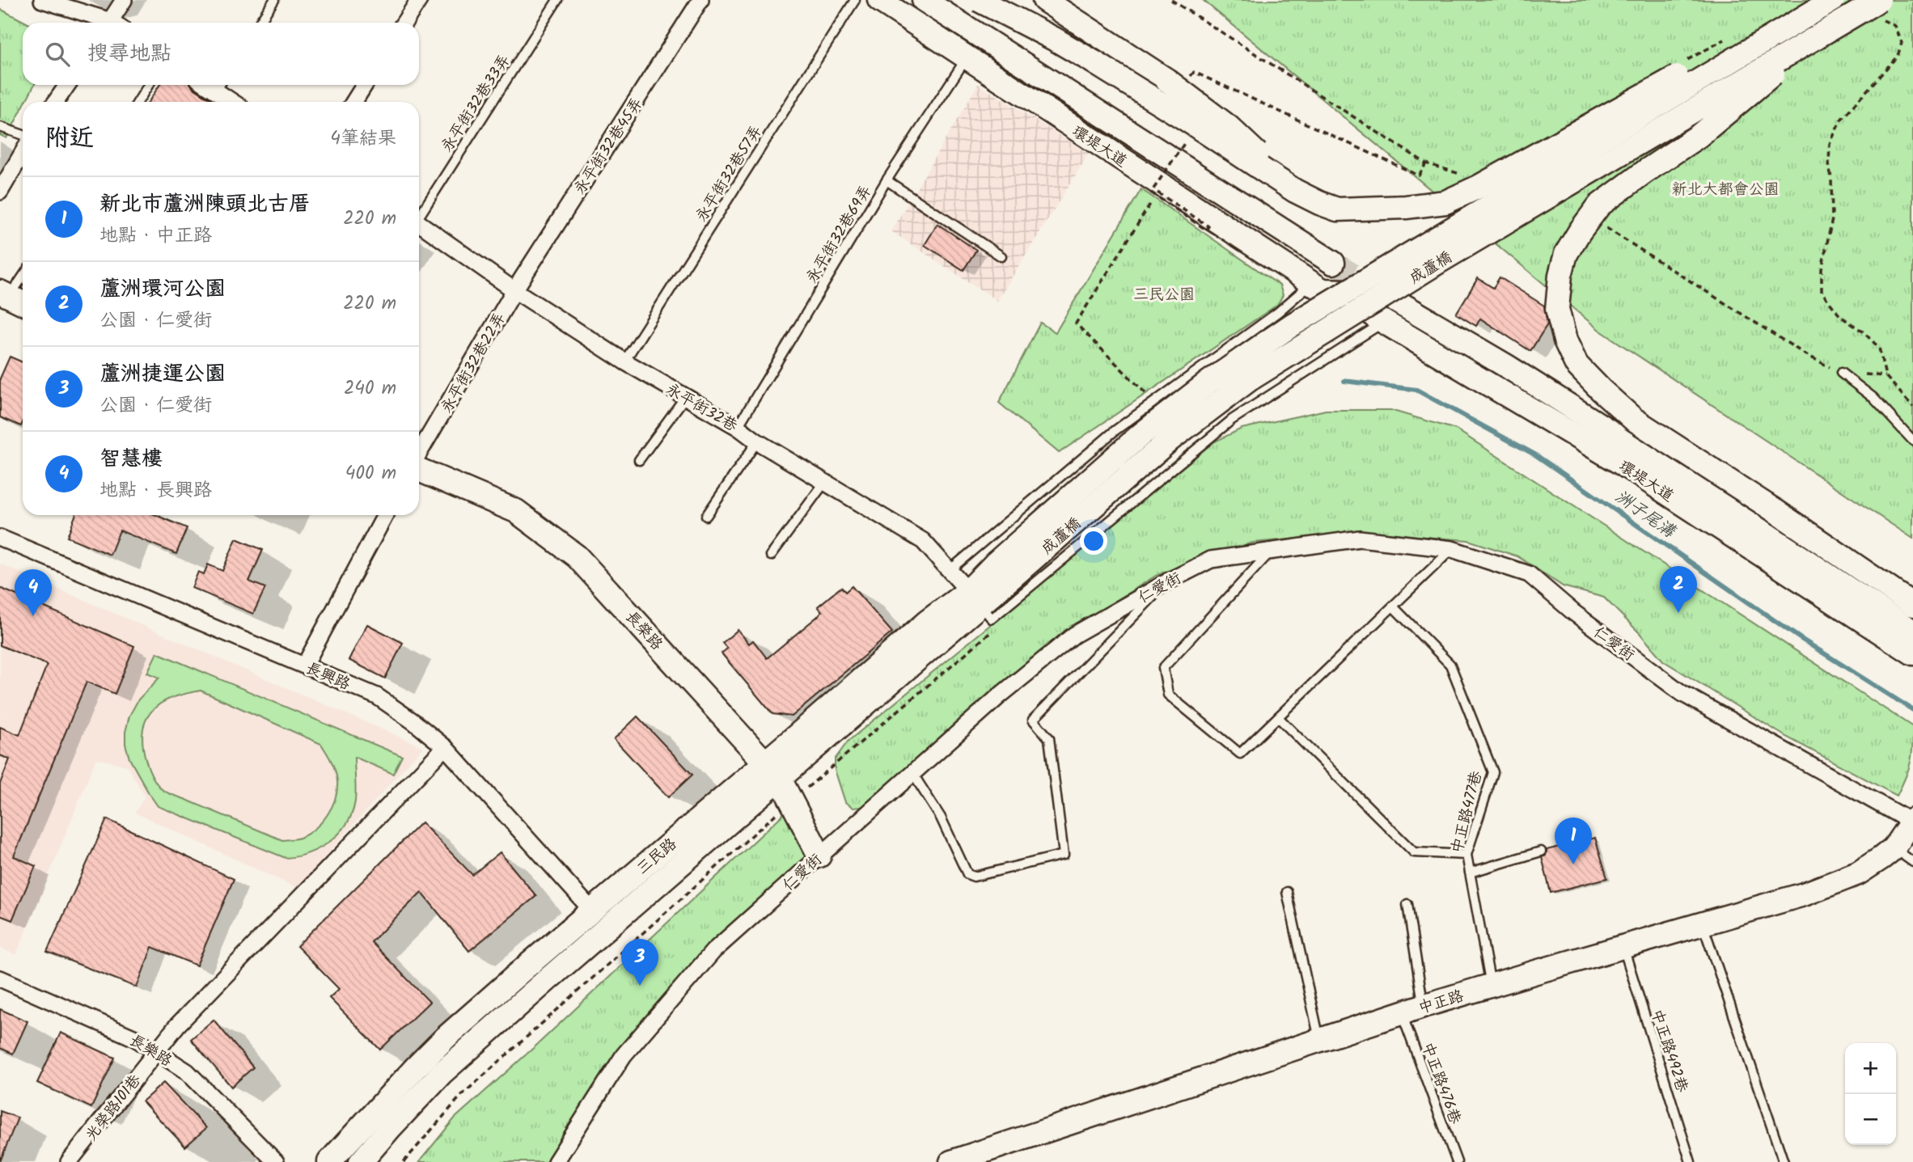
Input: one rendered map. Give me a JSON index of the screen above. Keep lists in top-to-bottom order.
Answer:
{
  "streets": {
    "main road": [
      "環堤大道",
      "成蘆橋",
      "長榮路",
      "三民路",
      "中正路"
    ],
    "street": [
      "永平街32巷45弄",
      "永平街32巷22弄",
      "永平街32巷",
      "仁愛街",
      "長興路",
      "長樂路",
      "光榮路101巷"
    ],
    "lane": [
      "永平街32巷33弄",
      "永平街32巷57弄",
      "永平街32巷69弄",
      "中正路477巷",
      "中正路492巷",
      "中正路476巷"
    ]
  },
  "crossings": [
    ["永平街32巷45弄", "永平街32巷22弄"],
    ["永平街32巷45弄", "永平街32巷"],
    ["環堤大道", "永平街32巷69弄"],
    ["永平街32巷57弄", "永平街32巷"],
    ["永平街32巷69弄", "永平街32巷"],
    ["成蘆橋", "三民路"],
    ["永平街32巷22弄", "永平街32巷"],
    ["永平街32巷", "三民路"],
    ["仁愛街", "長榮路"],
    ["仁愛街", "中正路"],
    ["長榮路", "三民路"],
    ["長興路", "三民路"],
    ["長興路", "光榮路101巷"],
    ["中正路477巷", "中正路"],
    ["中正路", "中正路492巷"],
    ["中正路", "中正路476巷"],
    ["長樂路", "光榮路101巷"]
  ],
  "water": ["洲子尾溝"],
  "parks": ["新北大都會公園", "三民公園"],
  "page": {
    "search": "搜尋地點",
    "heading": ["附近", "4筆結果"],
    "list": [
      {
        "mark": "1",
        "name": "新北市蘆洲陳頭北古厝",
        "note": "地點 · 中正路",
        "value": "220 m"
      },
      {
        "mark": "2",
        "name": "蘆洲環河公園",
        "note": "公園 · 仁愛街",
        "value": "220 m"
      },
      {
        "mark": "3",
        "name": "蘆洲捷運公園",
        "note": "公園 · 仁愛街",
        "value": "240 m"
      },
      {
        "mark": "4",
        "name": "智慧樓",
        "note": "地點 · 長興路",
        "value": "400 m"
      }
    ],
    "pins": [
      "2",
      "4",
      "1",
      "3"
    ],
    "map_buttons": ["+", "−"]
  }
}
